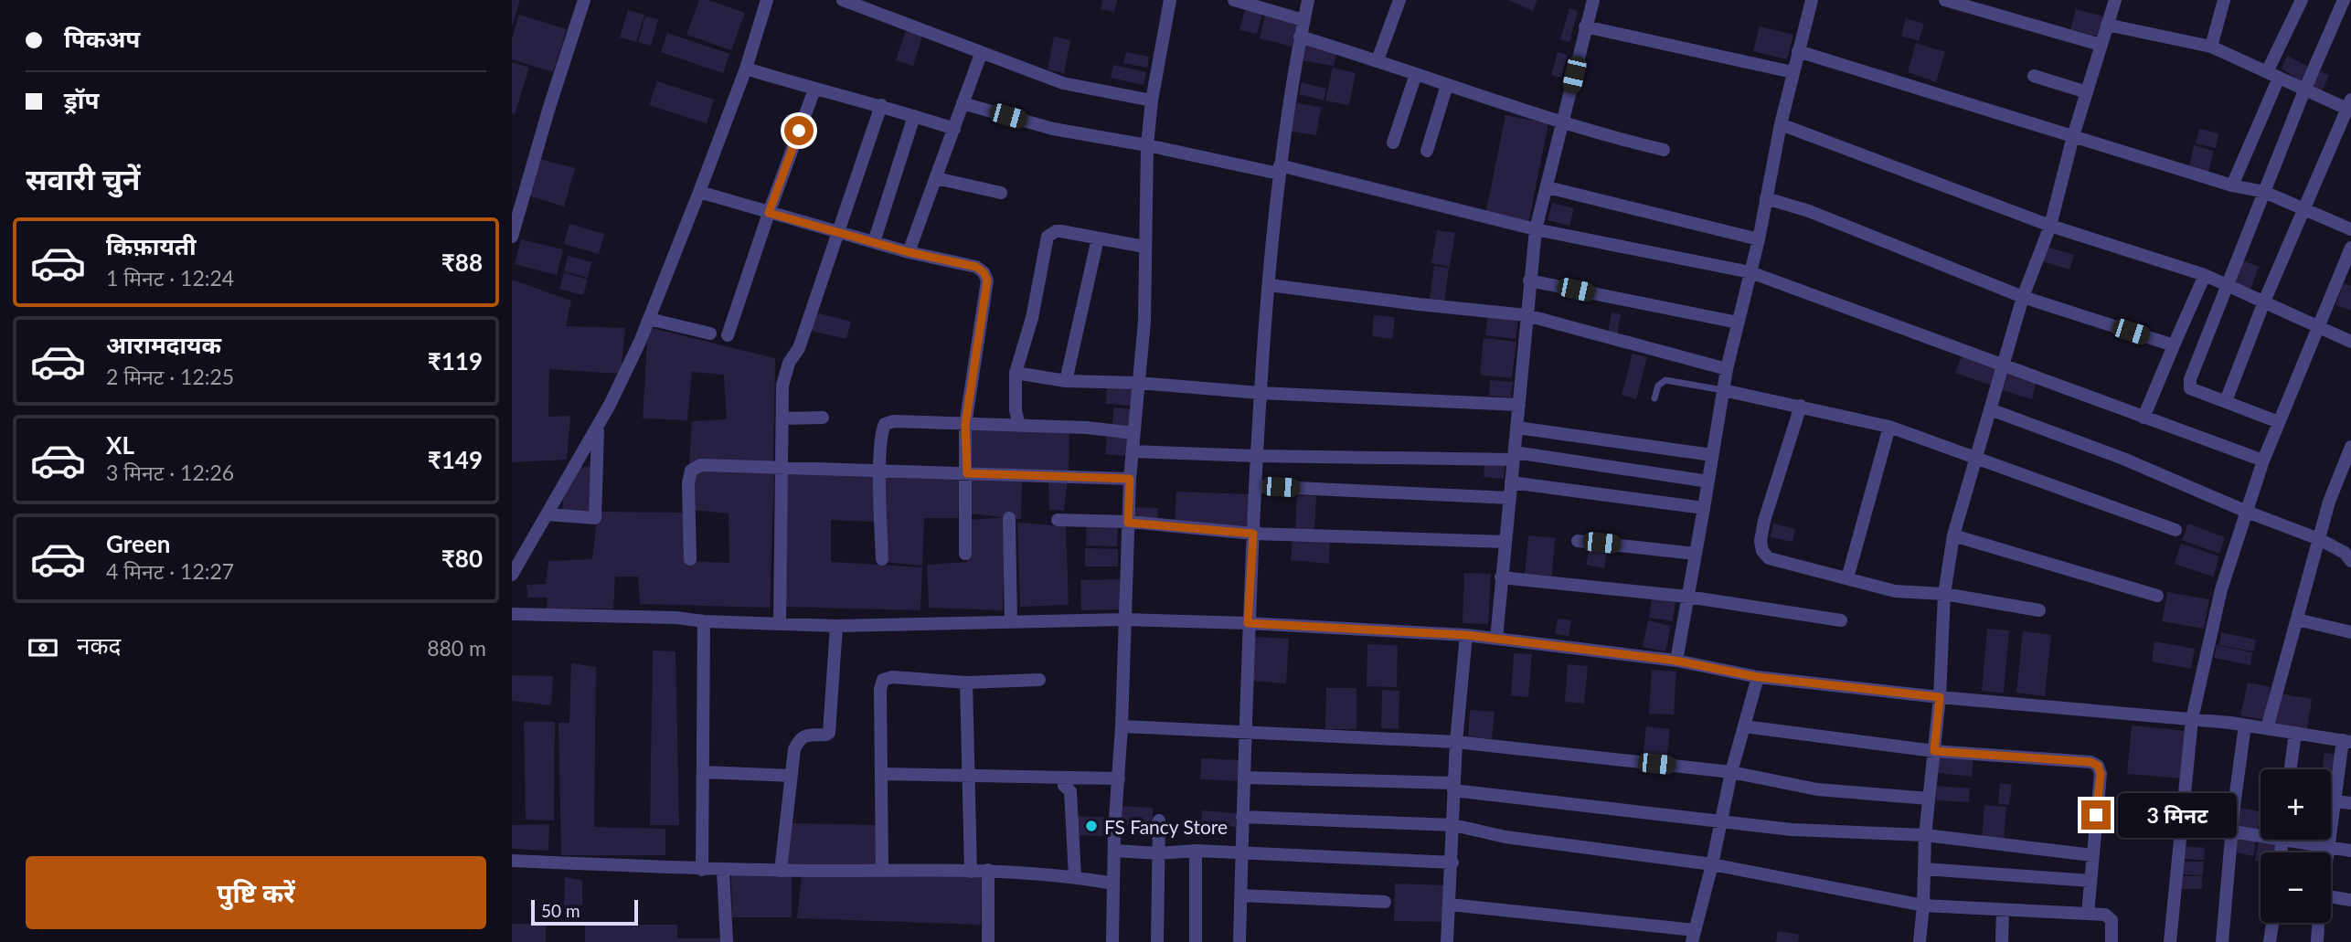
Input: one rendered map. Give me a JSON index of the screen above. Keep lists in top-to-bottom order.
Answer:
{
  "places": ["FS Fancy Store"],
  "scale_bar": "50 m",
  "page": {
    "banner": ["पिकअप", "ड्रॉप"],
    "heading": "सवारी चुनें",
    "list": [
      {
        "name": "किफ़ायती",
        "note": "1 मिनट · 12:24",
        "value": "₹88"
      },
      {
        "name": "आरामदायक",
        "note": "2 मिनट · 12:25",
        "value": "₹119"
      },
      {
        "name": "XL",
        "note": "3 मिनट · 12:26",
        "value": "₹149"
      },
      {
        "name": "Green",
        "note": "4 मिनट · 12:27",
        "value": "₹80"
      }
    ],
    "pay": ["नकद", "880 m"],
    "map_buttons": ["+", "−"],
    "bubble": "3 मिनट",
    "buttons": "पुष्टि करें",
    "scale": "50 m"
  }
}
